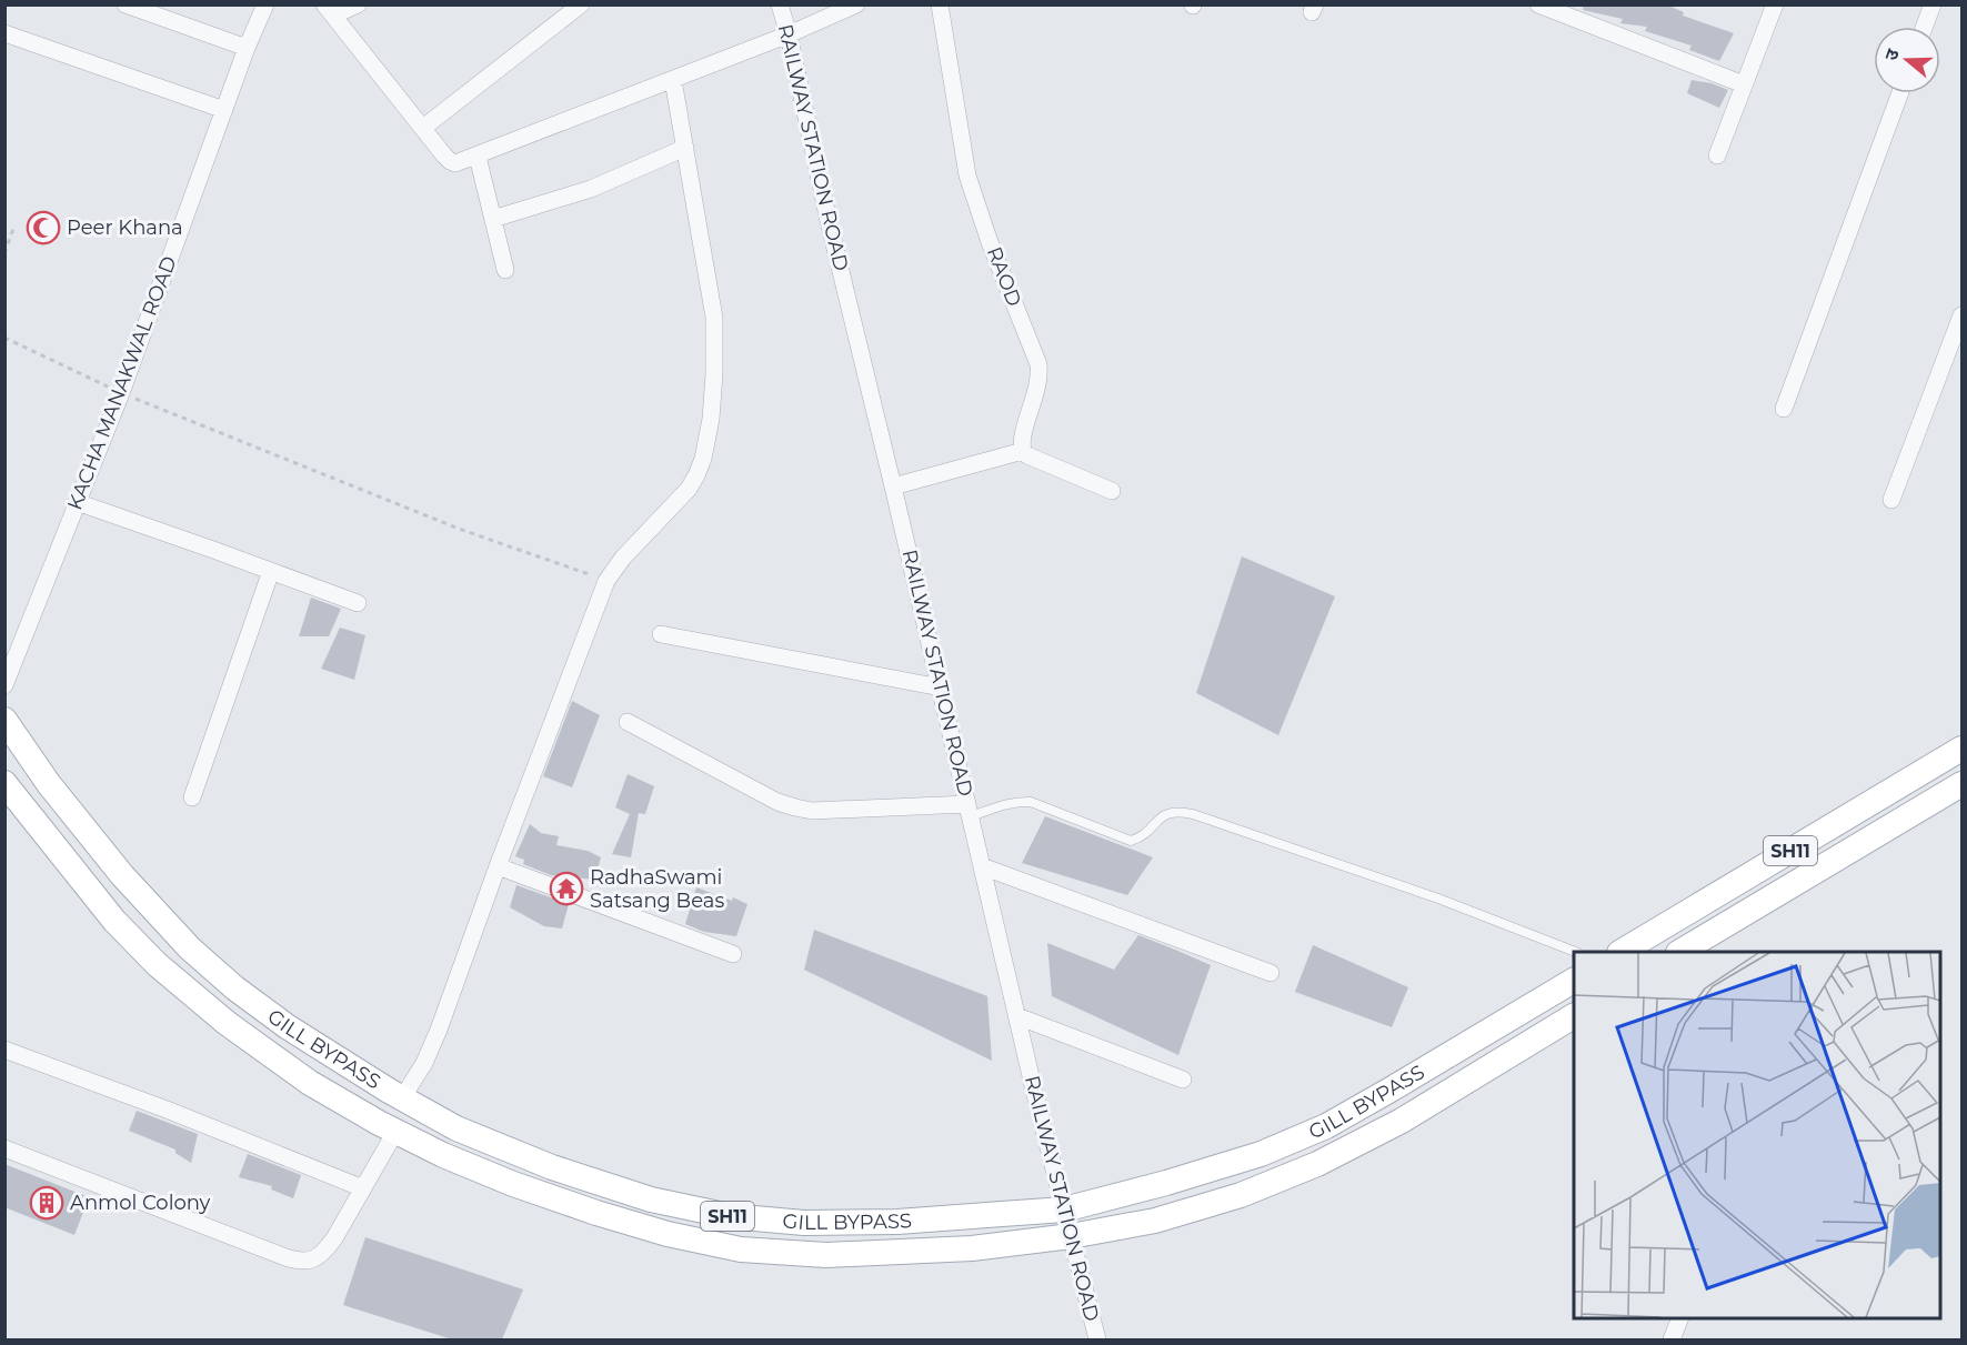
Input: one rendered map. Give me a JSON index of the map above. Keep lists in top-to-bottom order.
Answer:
{
  "streets": {
    "main road": ["SH11", "GILL BYPASS"],
    "street": ["RAILWAY STATION ROAD", "RAOD", "KACHA MANAKWAL ROAD"]
  },
  "crossings": [
    ["RAILWAY STATION ROAD", "GILL BYPASS"]
  ],
  "places": {
    "mosque": ["Peer Khana"],
    "temple": ["RadhaSwami Satsang Beas"],
    "building": ["Anmol Colony"]
  },
  "north": "left"
}
